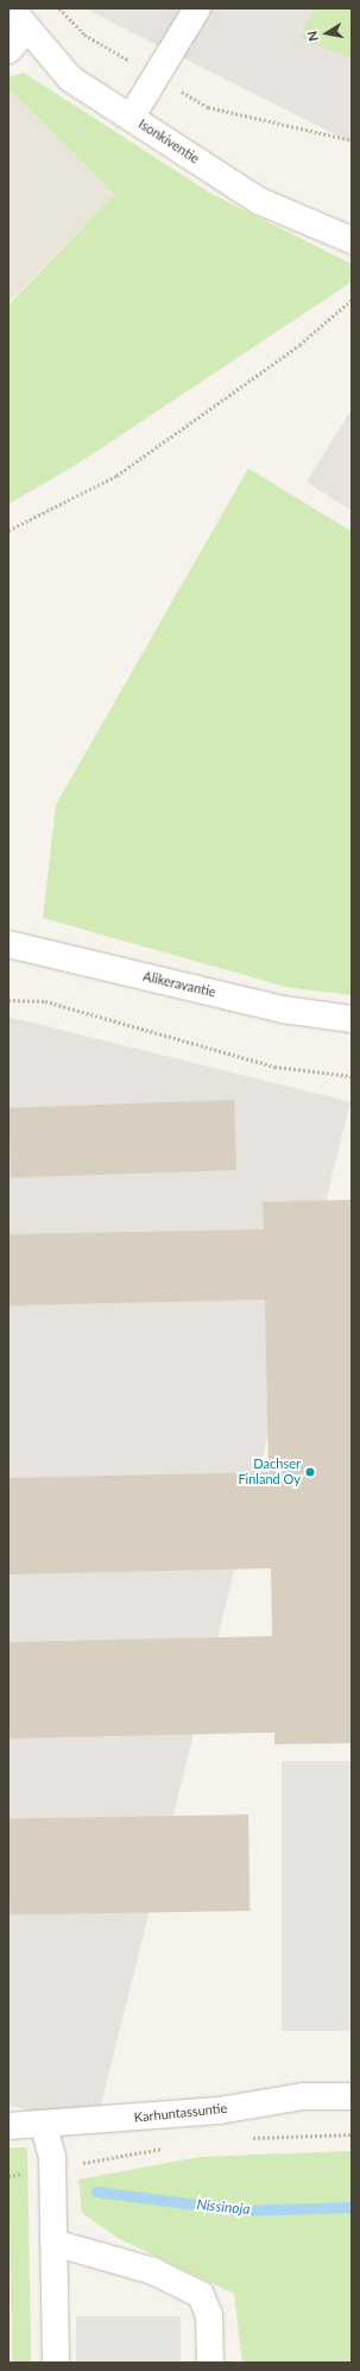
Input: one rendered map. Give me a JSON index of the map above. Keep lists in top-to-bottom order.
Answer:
{
  "streets": {
    "street": ["Isonkiventie", "Alikeravantie", "Karhuntassuntie"]
  },
  "water": ["Nissinoja"],
  "places": ["Dachser Finland Oy"],
  "north": "left"
}
